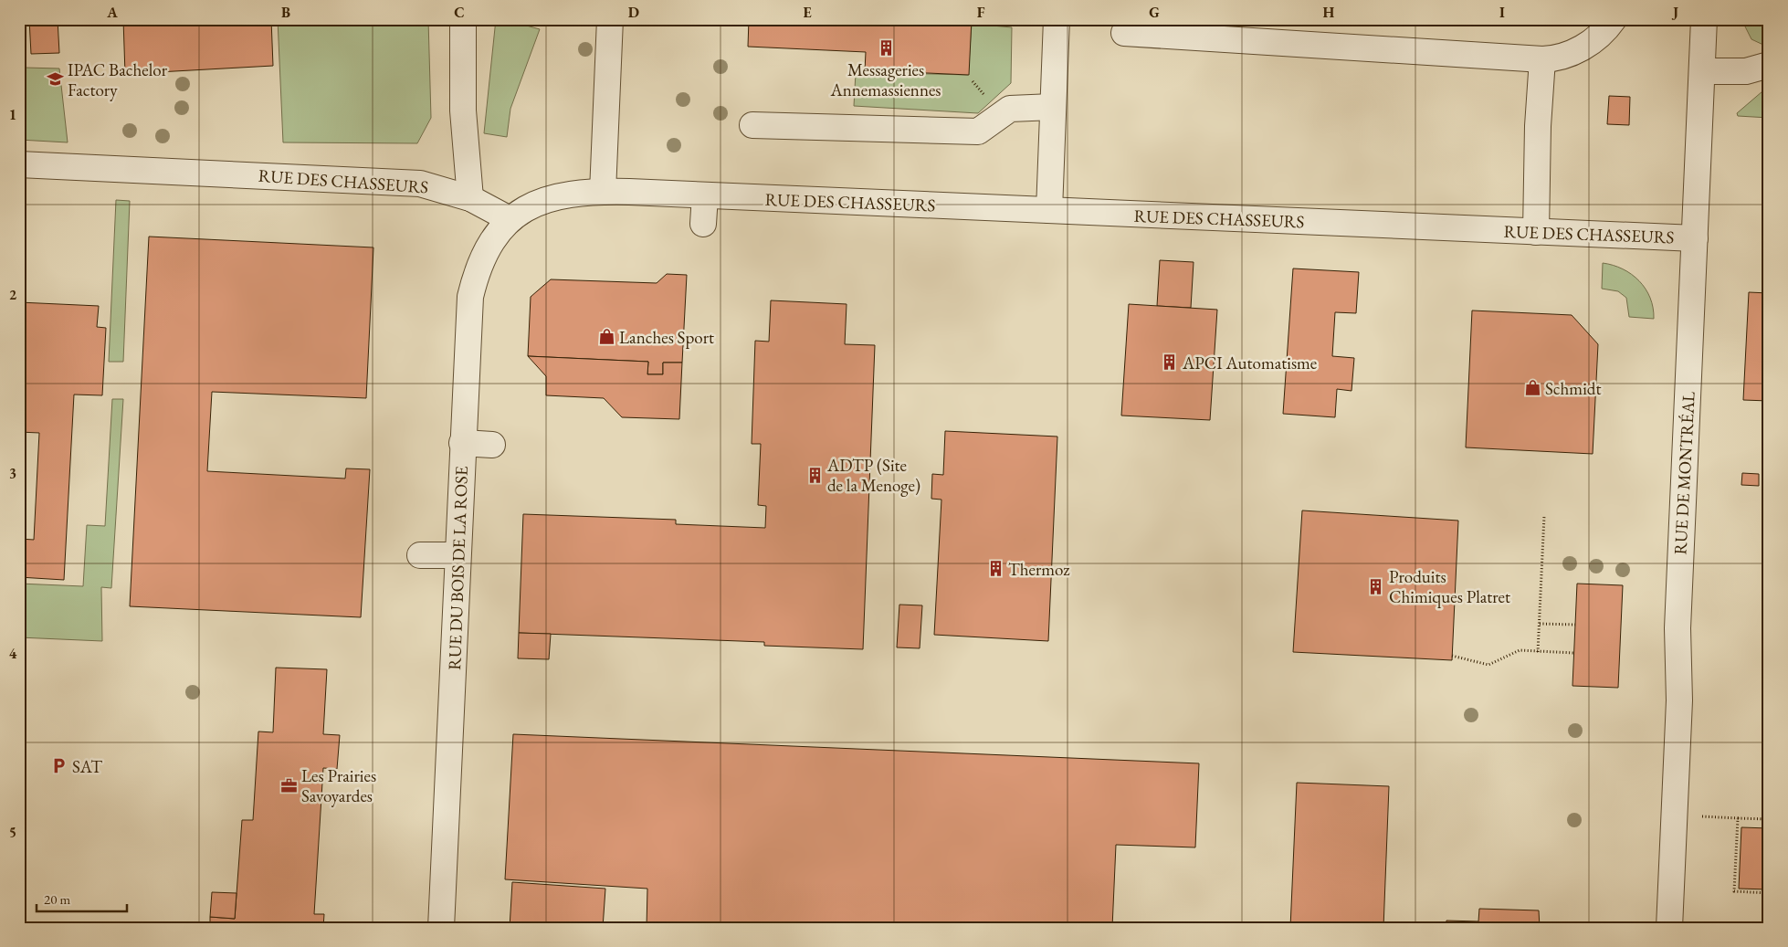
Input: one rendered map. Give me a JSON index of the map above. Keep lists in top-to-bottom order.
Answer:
{
  "streets": {
    "street": ["RUE DES CHASSEURS", "RUE DE MONTRÉAL", "RUE DU BOIS DE LA ROSE"]
  },
  "crossings": [
    ["RUE DES CHASSEURS", "RUE DE MONTRÉAL"],
    ["RUE DES CHASSEURS", "RUE DU BOIS DE LA ROSE"]
  ],
  "places": {
    "building": [
      "Messageries Annemassiennes",
      "APCI Automatisme",
      "ADTP (Site de la Menoge)",
      "Thermoz",
      "Produits Chimiques Platret"
    ],
    "school or university": ["IPAC Bachelor Factory"],
    "shop": ["Lanches Sport", "Schmidt"],
    "parking": ["SAT"],
    "office": ["Les Prairies Savoyardes"]
  },
  "scale_bar": "20 m",
  "grid": {
    "columns": [
      "A",
      "B",
      "C",
      "D",
      "E",
      "F",
      "G",
      "H",
      "I",
      "J"
    ],
    "rows": [
      "1",
      "2",
      "3",
      "4",
      "5"
    ]
  }
}
